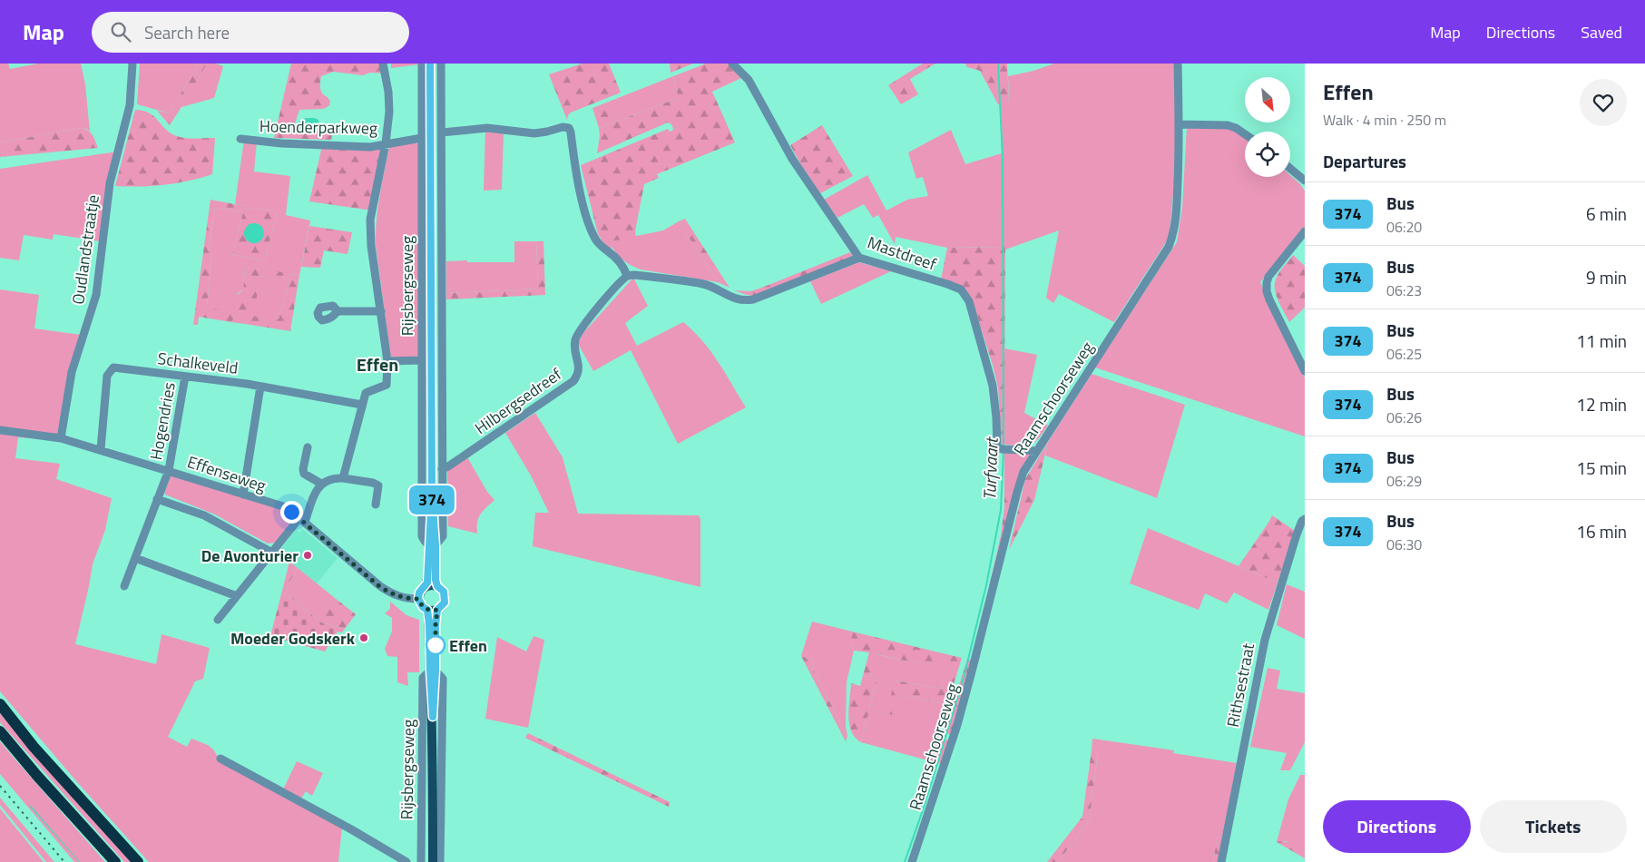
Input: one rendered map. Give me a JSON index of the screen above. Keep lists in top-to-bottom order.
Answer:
{
  "streets": {
    "main road": ["Rijsbergseweg"],
    "street": [
      "Hoenderparkweg",
      "Oudlandstraatje",
      "Mastdreef",
      "Schalkeveld",
      "Raamschoorseweg",
      "Hilbergsedreef",
      "Hogendries",
      "Effenseweg",
      "Rithsestraat"
    ]
  },
  "crossings": [
    ["Hoenderparkweg", "Rijsbergseweg"],
    ["Oudlandstraatje", "Effenseweg"],
    ["Mastdreef", "Raamschoorseweg"],
    ["Rijsbergseweg", "Effenseweg"],
    ["Schalkeveld", "Hogendries"],
    ["Schalkeveld", "Effenseweg"],
    ["Hogendries", "Effenseweg"]
  ],
  "districts": ["Effen"],
  "water": ["Turfvaart"],
  "places": ["De Avonturier", "Moeder Godskerk", "Effen"],
  "lines": ["bus line 374"],
  "north": "bottom right",
  "page": {
    "header": "Map",
    "search": "Search here",
    "nav": ["Map", "Directions", "Saved"],
    "on_map": "374",
    "heading": [
      ["Effen", "Walk · 4 min · 250 m"],
      "Departures"
    ],
    "list": [
      {
        "mark": "374",
        "name": "Bus",
        "note": "06:20",
        "value": "6 min"
      },
      {
        "mark": "374",
        "name": "Bus",
        "note": "06:23",
        "value": "9 min"
      },
      {
        "mark": "374",
        "name": "Bus",
        "note": "06:25",
        "value": "11 min"
      },
      {
        "mark": "374",
        "name": "Bus",
        "note": "06:26",
        "value": "12 min"
      },
      {
        "mark": "374",
        "name": "Bus",
        "note": "06:29",
        "value": "15 min"
      },
      {
        "mark": "374",
        "name": "Bus",
        "note": "06:30",
        "value": "16 min"
      }
    ],
    "buttons": ["Directions", "Tickets"]
  }
}
